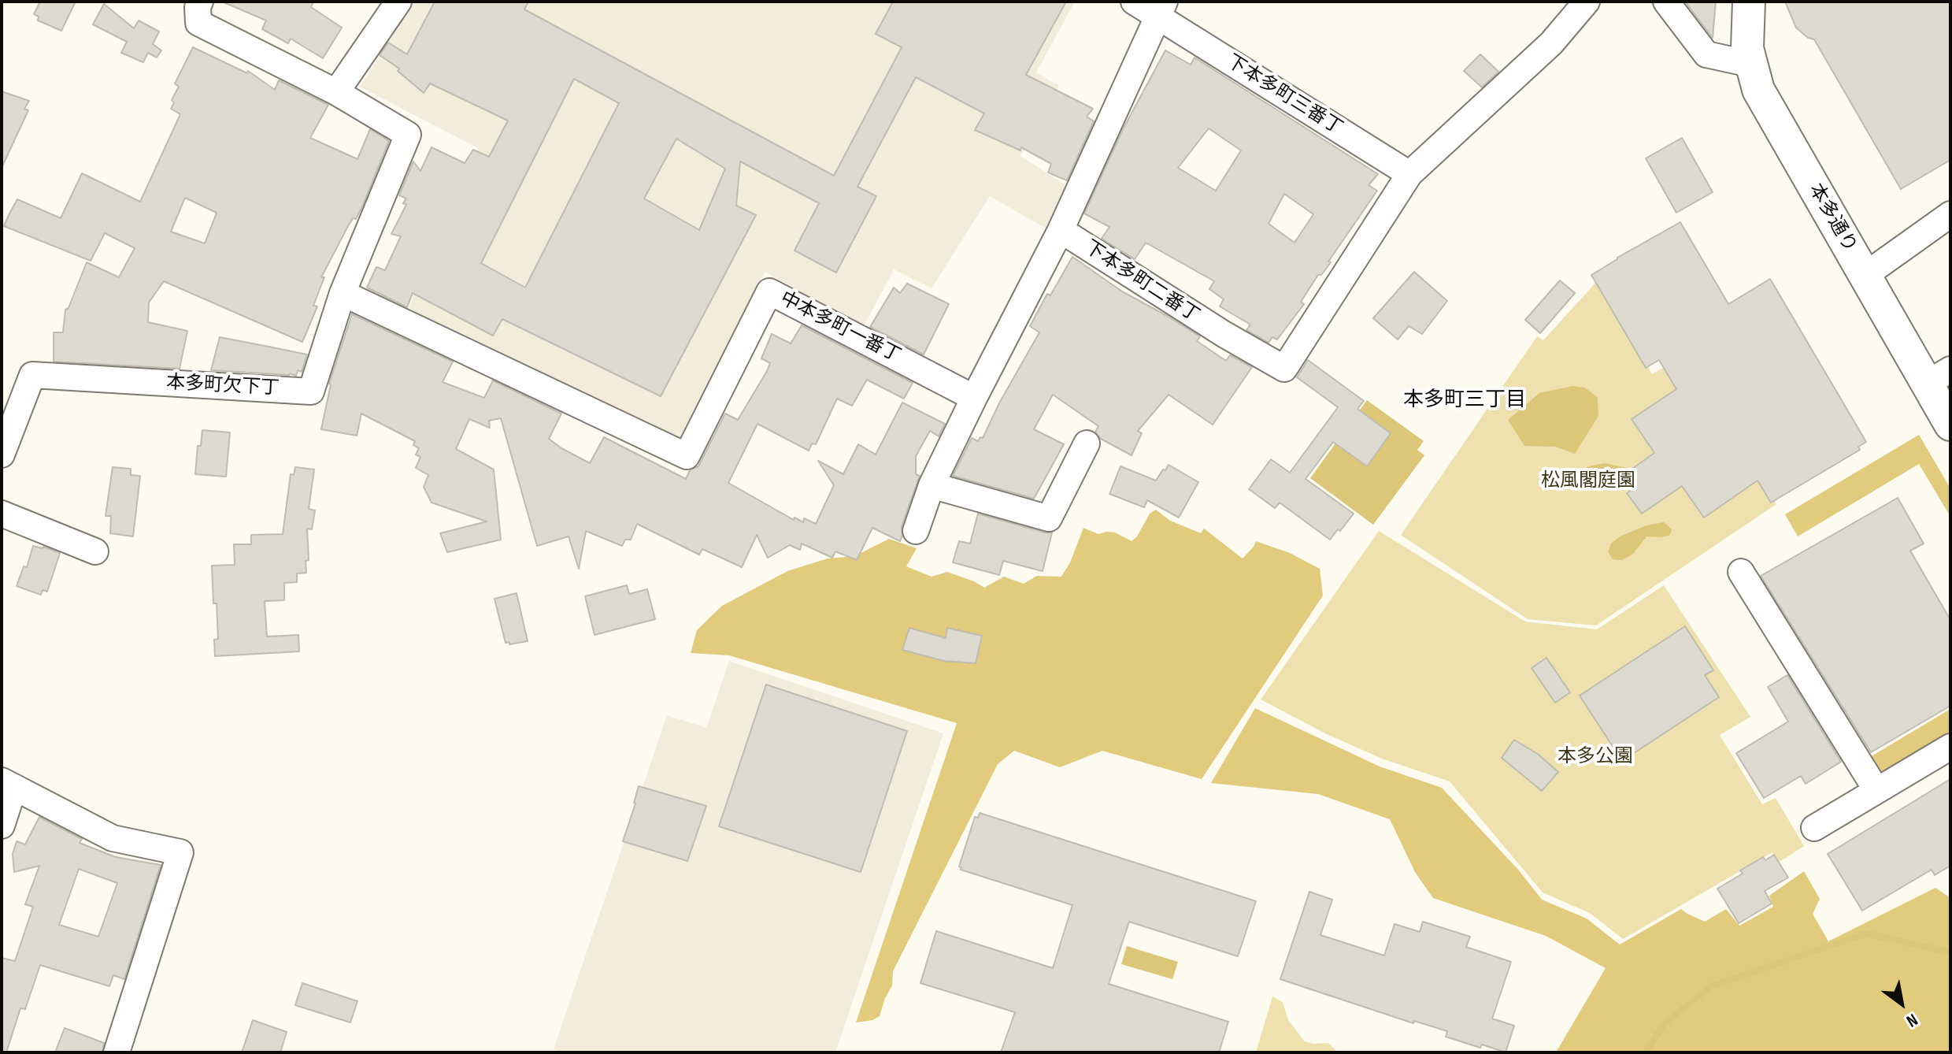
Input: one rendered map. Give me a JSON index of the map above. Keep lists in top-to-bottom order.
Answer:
{
  "streets": {
    "street": [
      "下本多町三番丁",
      "本多通り",
      "下本多町二番丁",
      "中本多町一番丁",
      "本多町欠下丁"
    ]
  },
  "crossings": [
    ["下本多町三番丁", "下本多町二番丁"],
    ["中本多町一番丁", "本多町欠下丁"]
  ],
  "districts": ["本多町三丁目"],
  "parks": ["松風閣庭園", "本多公園"],
  "north": "bottom right"
}
